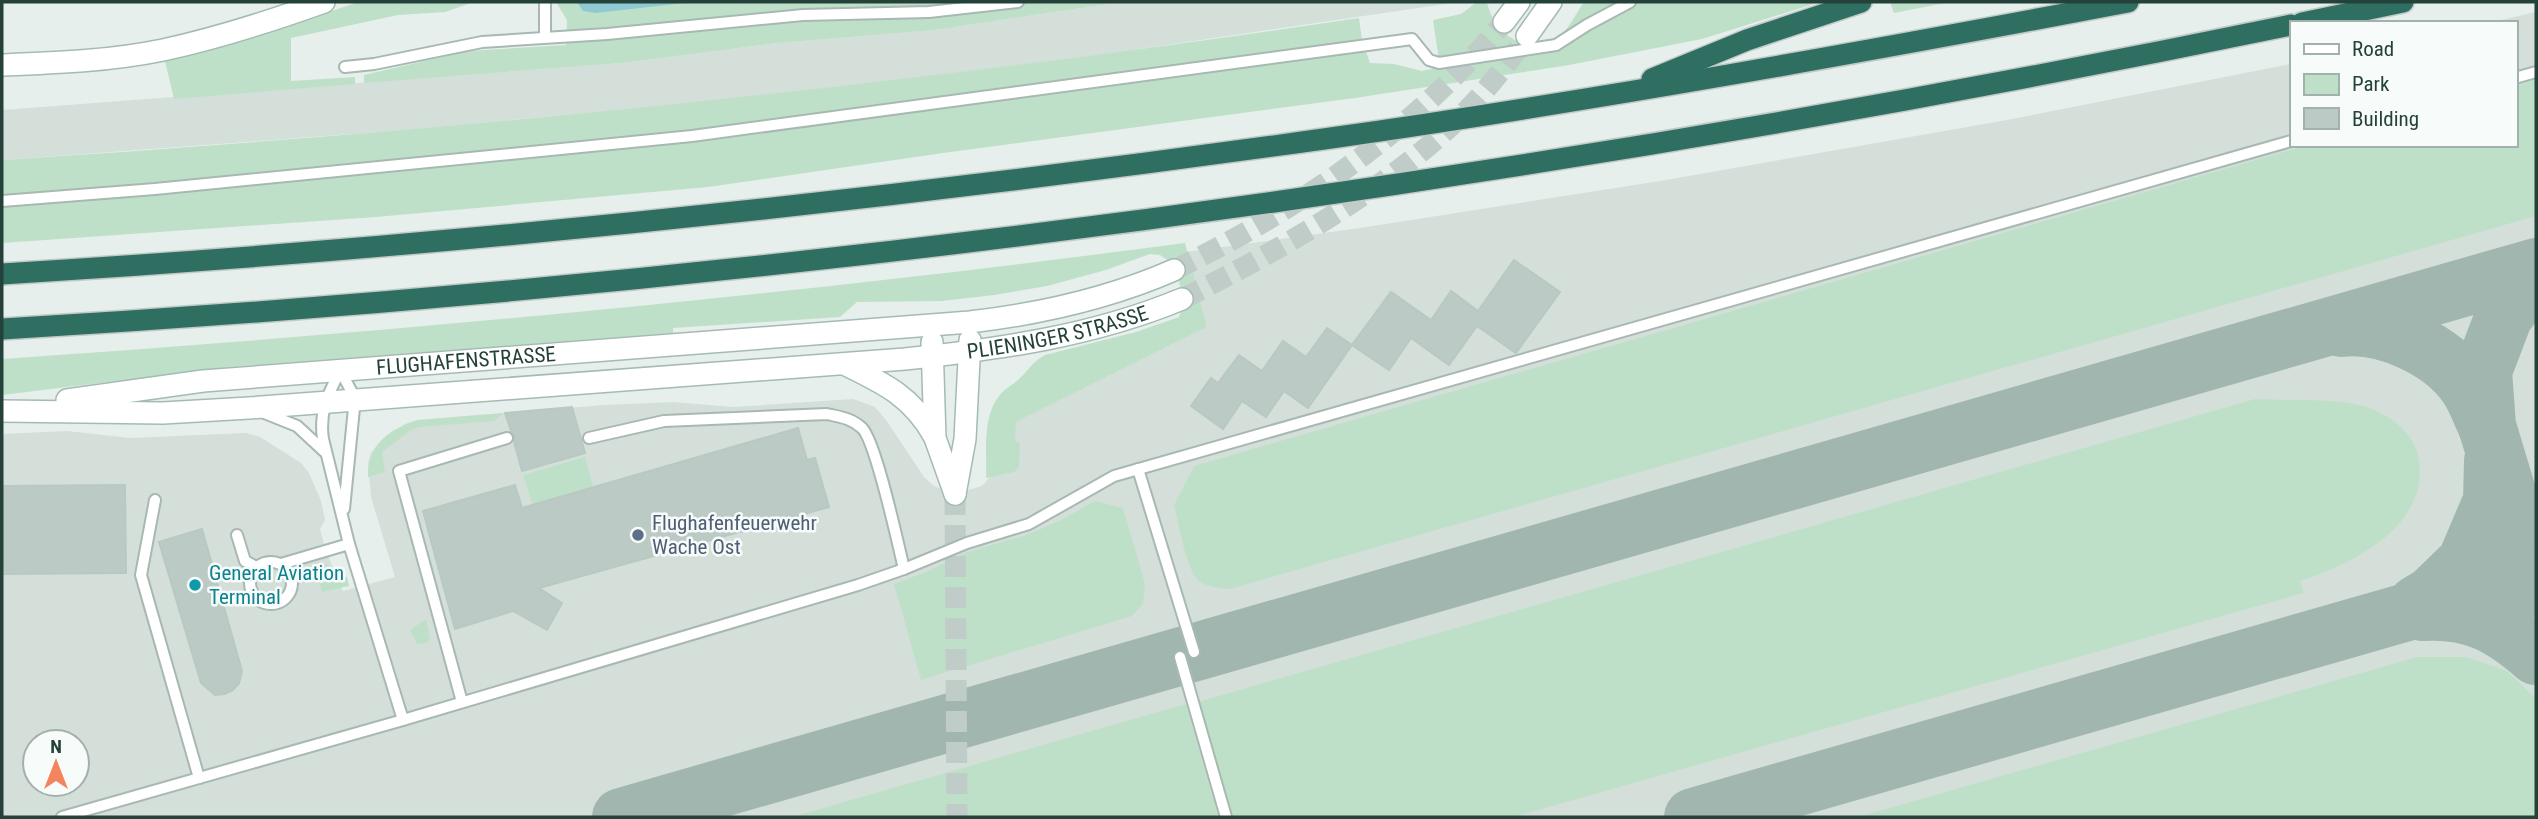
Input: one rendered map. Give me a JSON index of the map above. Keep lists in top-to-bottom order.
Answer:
{
  "streets": {
    "main road": ["PLIENINGER STRASSE", "FLUGHAFENSTRASSE"]
  },
  "crossings": [
    ["PLIENINGER STRASSE", "FLUGHAFENSTRASSE"]
  ],
  "places": ["Flughafenfeuerwehr Wache Ost", "General Aviation Terminal"],
  "legend": ["Road", "Park", "Building"],
  "north": "top"
}
